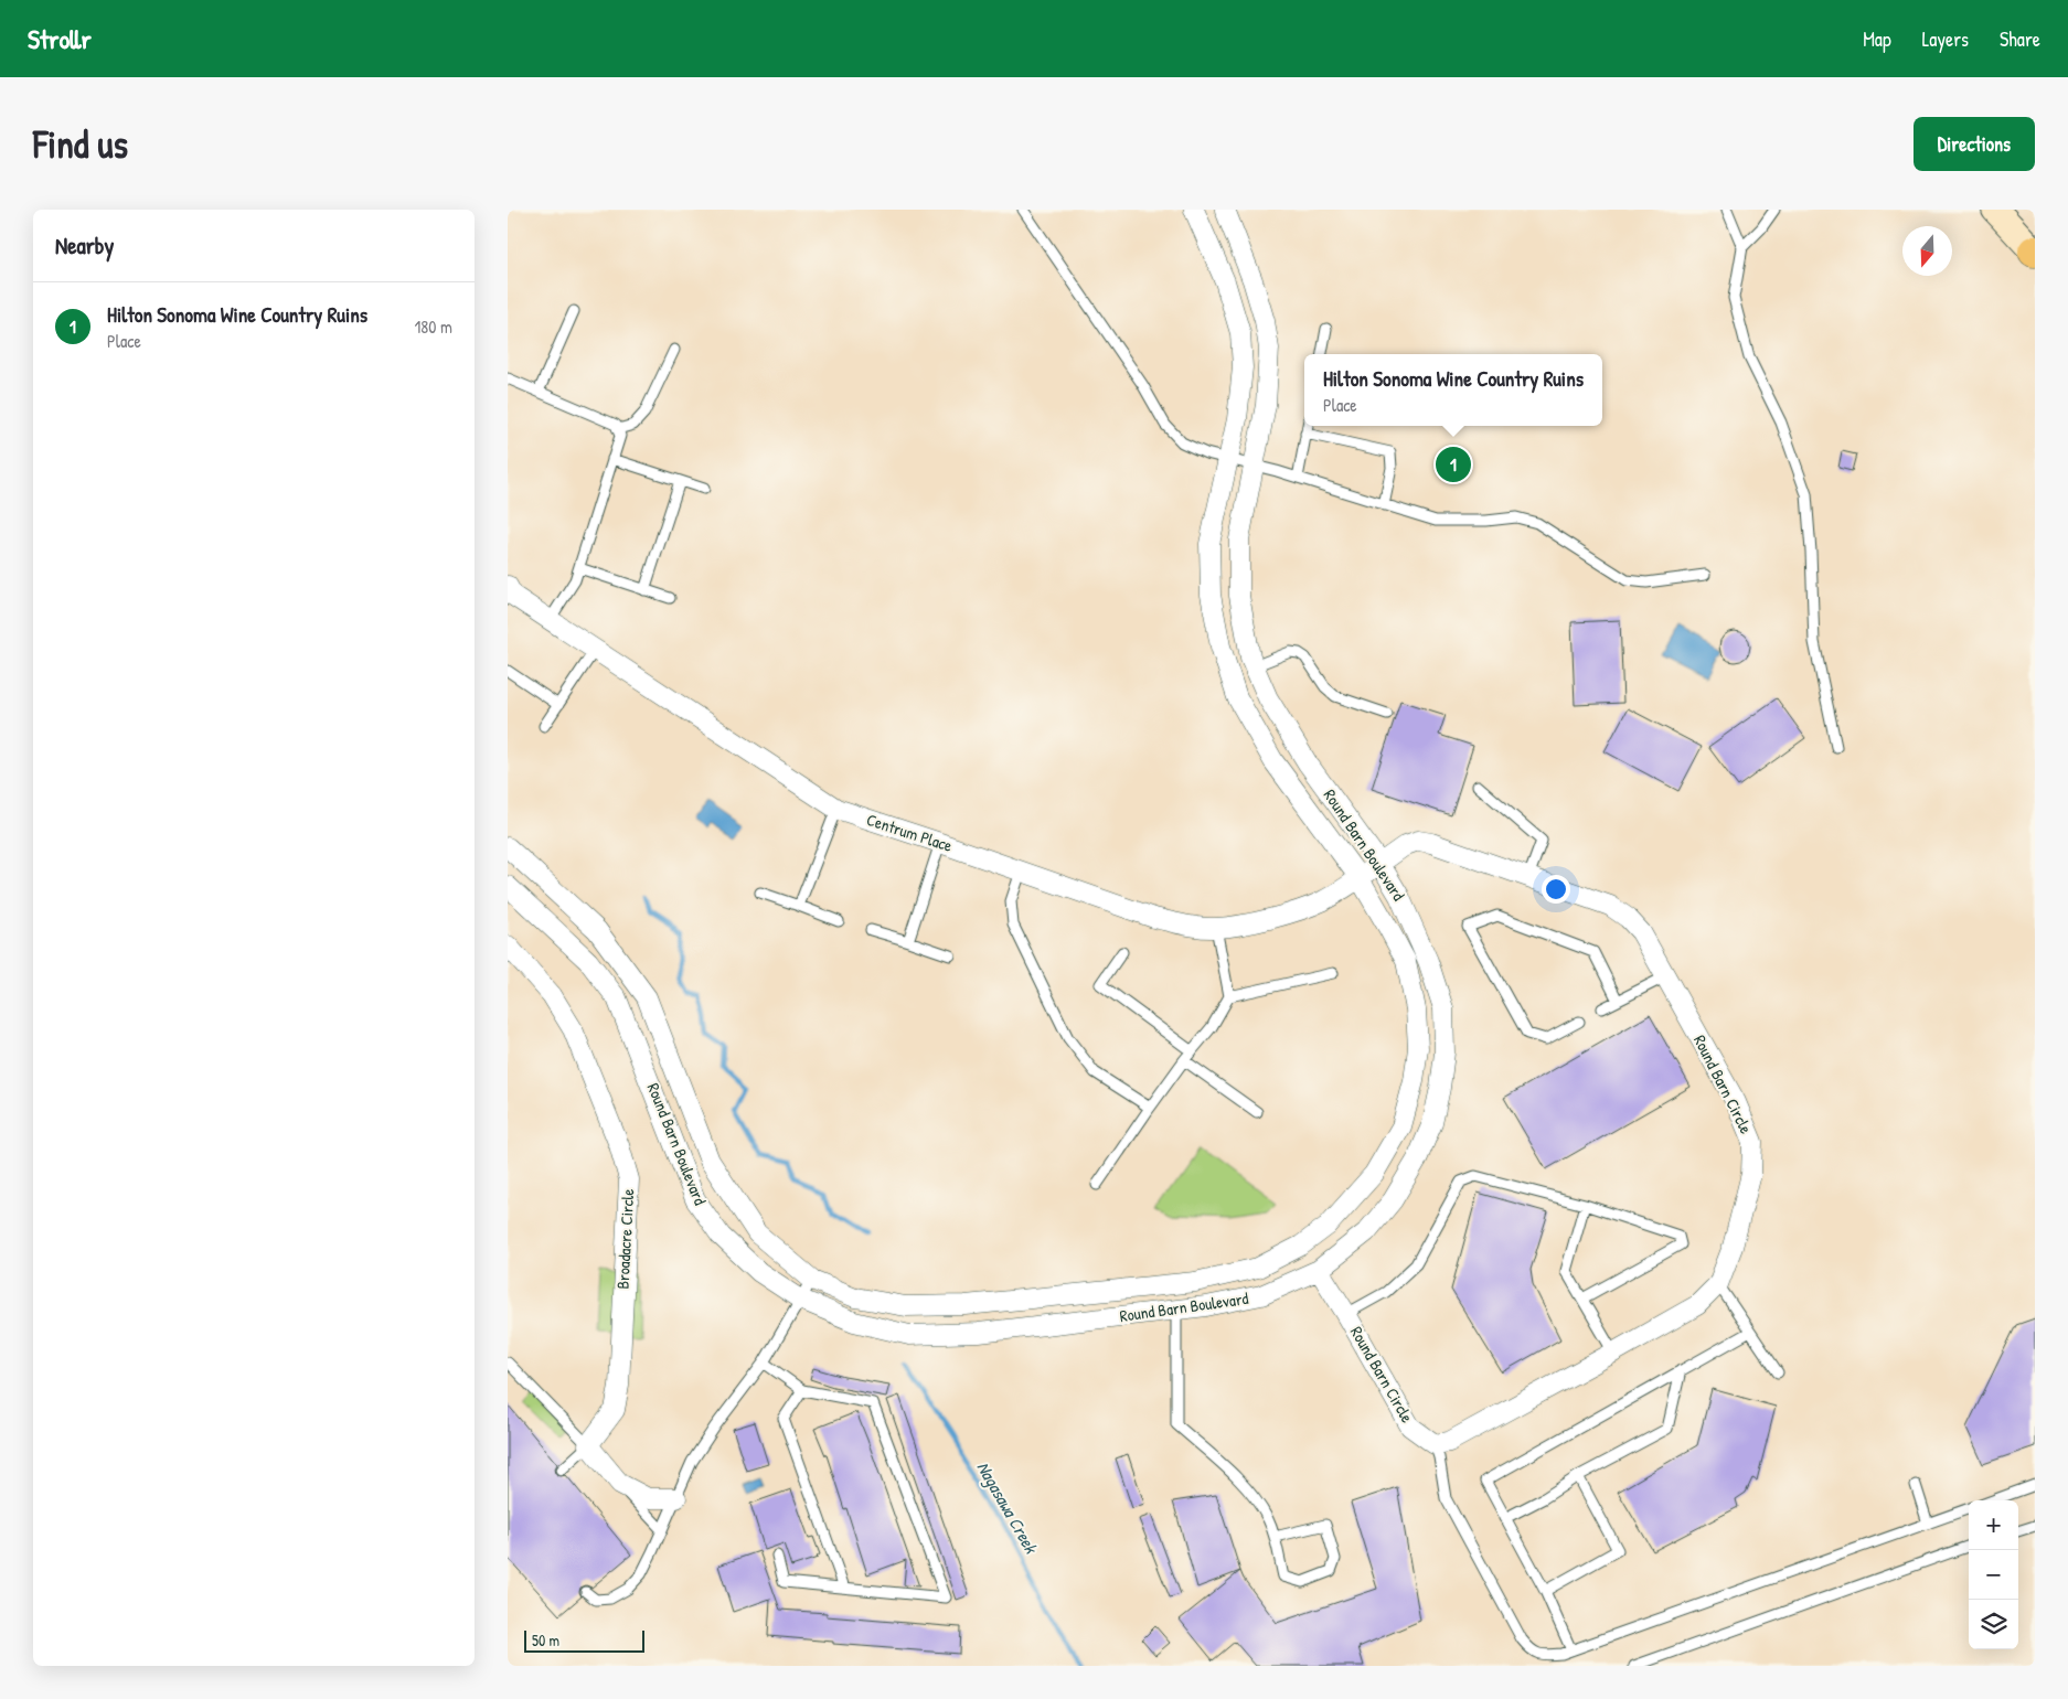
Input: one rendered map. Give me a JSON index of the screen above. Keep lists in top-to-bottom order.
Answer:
{
  "streets": {
    "street": [
      "Centrum Place",
      "Round Barn Boulevard",
      "Round Barn Circle",
      "Broadacre Circle"
    ]
  },
  "crossings": [
    ["Centrum Place", "Round Barn Boulevard"],
    ["Centrum Place", "Round Barn Circle"],
    ["Round Barn Boulevard", "Round Barn Circle"]
  ],
  "water": ["Nagasawa Creek"],
  "scale_bar": "50 m",
  "north": "bottom",
  "page": {
    "header": "Strollr",
    "nav": ["Map", "Layers", "Share"],
    "buttons": "Directions",
    "title": "Find us",
    "heading": "Nearby",
    "list": [
      {
        "mark": "1",
        "name": "Hilton Sonoma Wine Country Ruins",
        "note": "Place",
        "value": "180 m"
      }
    ],
    "popup": ["Hilton Sonoma Wine Country Ruins", "Place"],
    "pins": "1",
    "map_buttons": ["+", "−"],
    "scale": "50 m"
  }
}
